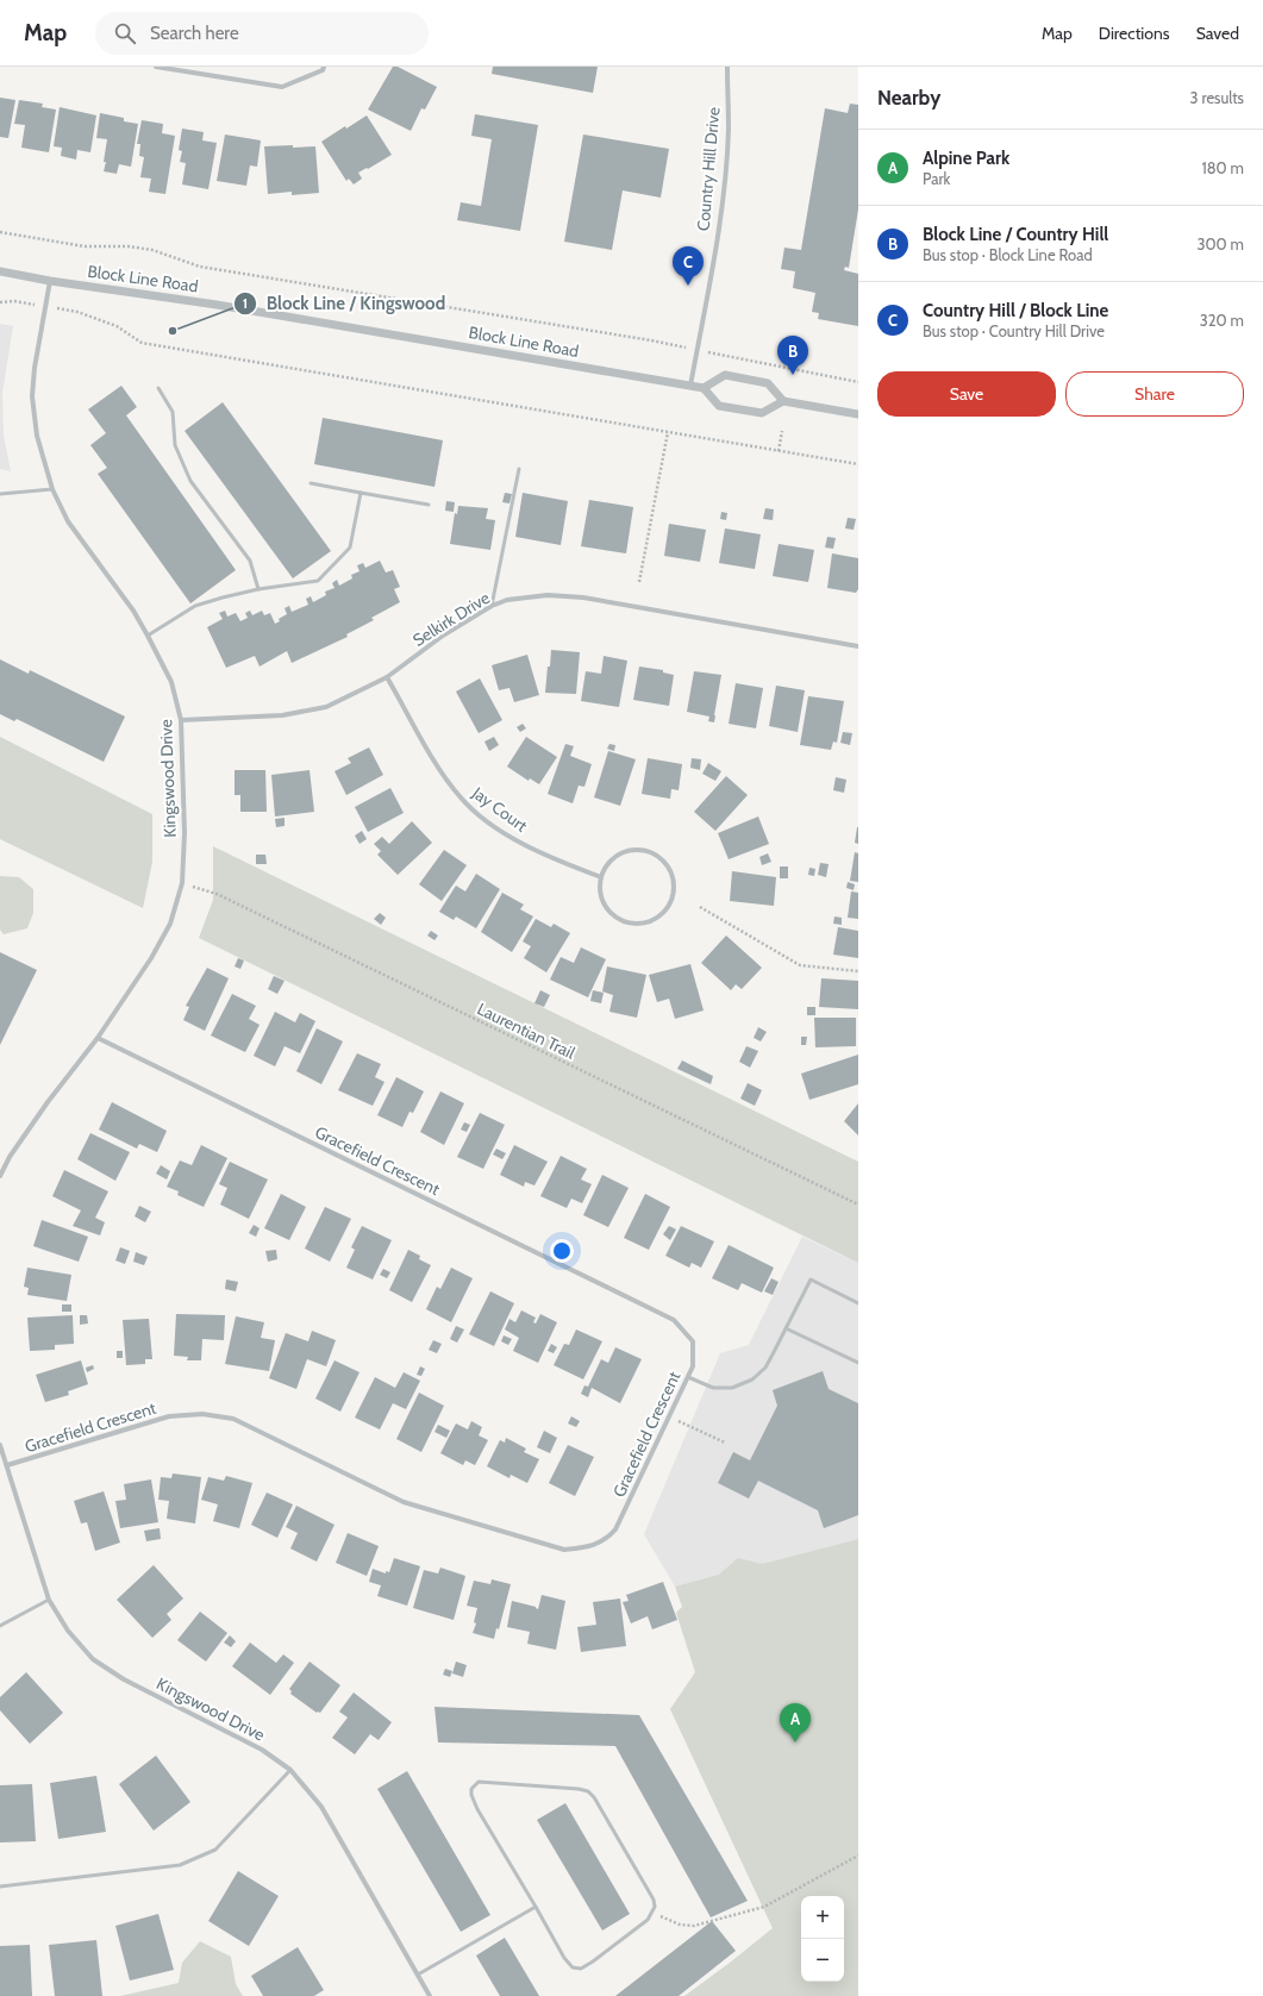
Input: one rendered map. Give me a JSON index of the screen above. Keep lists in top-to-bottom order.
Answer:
{
  "streets": {
    "street": [
      "Country Hill Drive",
      "Block Line Road",
      "Selkirk Drive",
      "Kingswood Drive",
      "Jay Court",
      "Gracefield Crescent"
    ],
    "path": ["Laurentian Trail"]
  },
  "crossings": [
    ["Country Hill Drive", "Block Line Road"],
    ["Block Line Road", "Kingswood Drive"],
    ["Selkirk Drive", "Kingswood Drive"],
    ["Selkirk Drive", "Jay Court"],
    ["Kingswood Drive", "Laurentian Trail"],
    ["Kingswood Drive", "Gracefield Crescent"]
  ],
  "places": ["Block Line / Kingswood"],
  "page": {
    "header": "Map",
    "search": "Search here",
    "nav": ["Map", "Directions", "Saved"],
    "heading": ["Nearby", "3 results"],
    "list": [
      {
        "mark": "A",
        "name": "Alpine Park",
        "note": "Park",
        "value": "180 m"
      },
      {
        "mark": "B",
        "name": "Block Line / Country Hill",
        "note": "Bus stop · Block Line Road",
        "value": "300 m"
      },
      {
        "mark": "C",
        "name": "Country Hill / Block Line",
        "note": "Bus stop · Country Hill Drive",
        "value": "320 m"
      }
    ],
    "pins": ["C", "B", "A"],
    "buttons": ["Save", "Share"],
    "map_buttons": ["+", "−"]
  }
}
